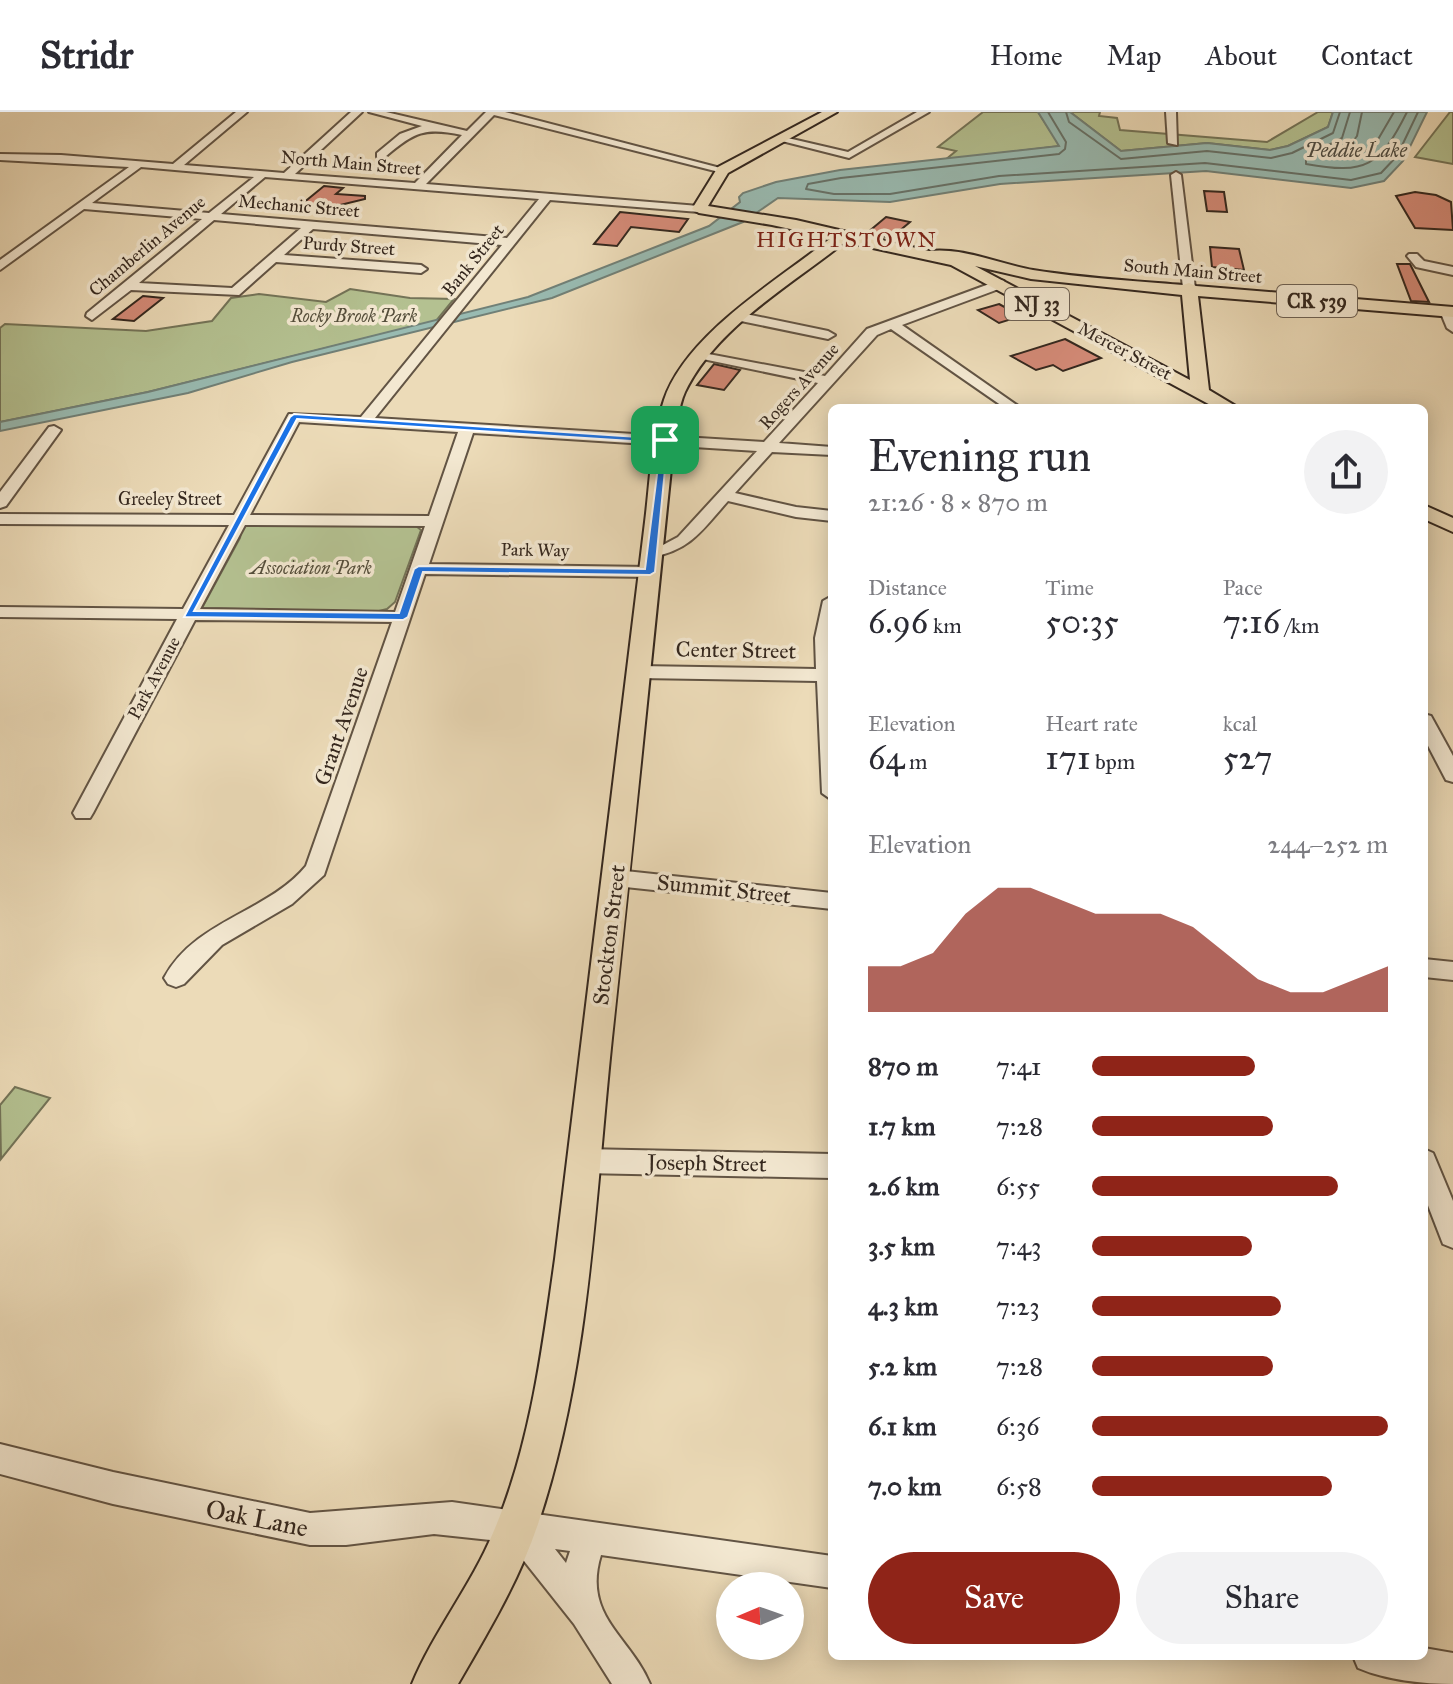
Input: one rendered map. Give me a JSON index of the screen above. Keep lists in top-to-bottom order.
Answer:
{
  "streets": {
    "main road": [
      "South Main Street",
      "CR 539",
      "NJ 33",
      "Mercer Street",
      "Stockton Street"
    ],
    "street": [
      "North Main Street",
      "Mechanic Street",
      "Chamberlin Avenue",
      "Purdy Street",
      "Bank Street",
      "Rogers Avenue",
      "Greeley Street",
      "Park Way",
      "Center Street",
      "Park Avenue",
      "Grant Avenue",
      "Summit Street",
      "Joseph Street",
      "Oak Lane"
    ]
  },
  "crossings": [
    ["North Main Street", "Chamberlin Avenue"],
    ["North Main Street", "Bank Street"],
    ["North Main Street", "NJ 33"],
    ["Mechanic Street", "Chamberlin Avenue"],
    ["Mechanic Street", "Bank Street"],
    ["Bank Street", "Park Avenue"],
    ["South Main Street", "NJ 33"],
    ["South Main Street", "Mercer Street"],
    ["NJ 33", "Mercer Street"],
    ["NJ 33", "Stockton Street"],
    ["Mercer Street", "Rogers Avenue"],
    ["Rogers Avenue", "Park Way"],
    ["Rogers Avenue", "Stockton Street"],
    ["Greeley Street", "Park Avenue"],
    ["Greeley Street", "Grant Avenue"],
    ["Park Way", "Grant Avenue"],
    ["Park Way", "Stockton Street"],
    ["Center Street", "Stockton Street"],
    ["Summit Street", "Stockton Street"],
    ["Stockton Street", "Joseph Street"],
    ["Stockton Street", "Oak Lane"]
  ],
  "districts": ["HIGHTSTOWN"],
  "water": ["Peddie Lake"],
  "parks": ["Rocky Brook Park", "Association Park"],
  "north": "left",
  "page": {
    "header": "Stridr",
    "nav": [
      "Home",
      "Map",
      "About",
      "Contact"
    ],
    "heading": ["Evening run", "21:26 · 8 × 870 m"],
    "stats": [
      ["Distance", "6.96 km"],
      ["Time", "50:35"],
      ["Pace", "7:16 /km"],
      ["Elevation", "64 m"],
      ["Heart rate", "171 bpm"],
      ["kcal", "527"]
    ],
    "chart": ["Elevation", "244–252 m"],
    "list": [
      {
        "name": "870 m",
        "note": "7:41"
      },
      {
        "name": "1.7 km",
        "note": "7:28"
      },
      {
        "name": "2.6 km",
        "note": "6:55"
      },
      {
        "name": "3.5 km",
        "note": "7:43"
      },
      {
        "name": "4.3 km",
        "note": "7:23"
      },
      {
        "name": "5.2 km",
        "note": "7:28"
      },
      {
        "name": "6.1 km",
        "note": "6:36"
      },
      {
        "name": "7.0 km",
        "note": "6:58"
      }
    ],
    "buttons": ["Save", "Share"]
  }
}
